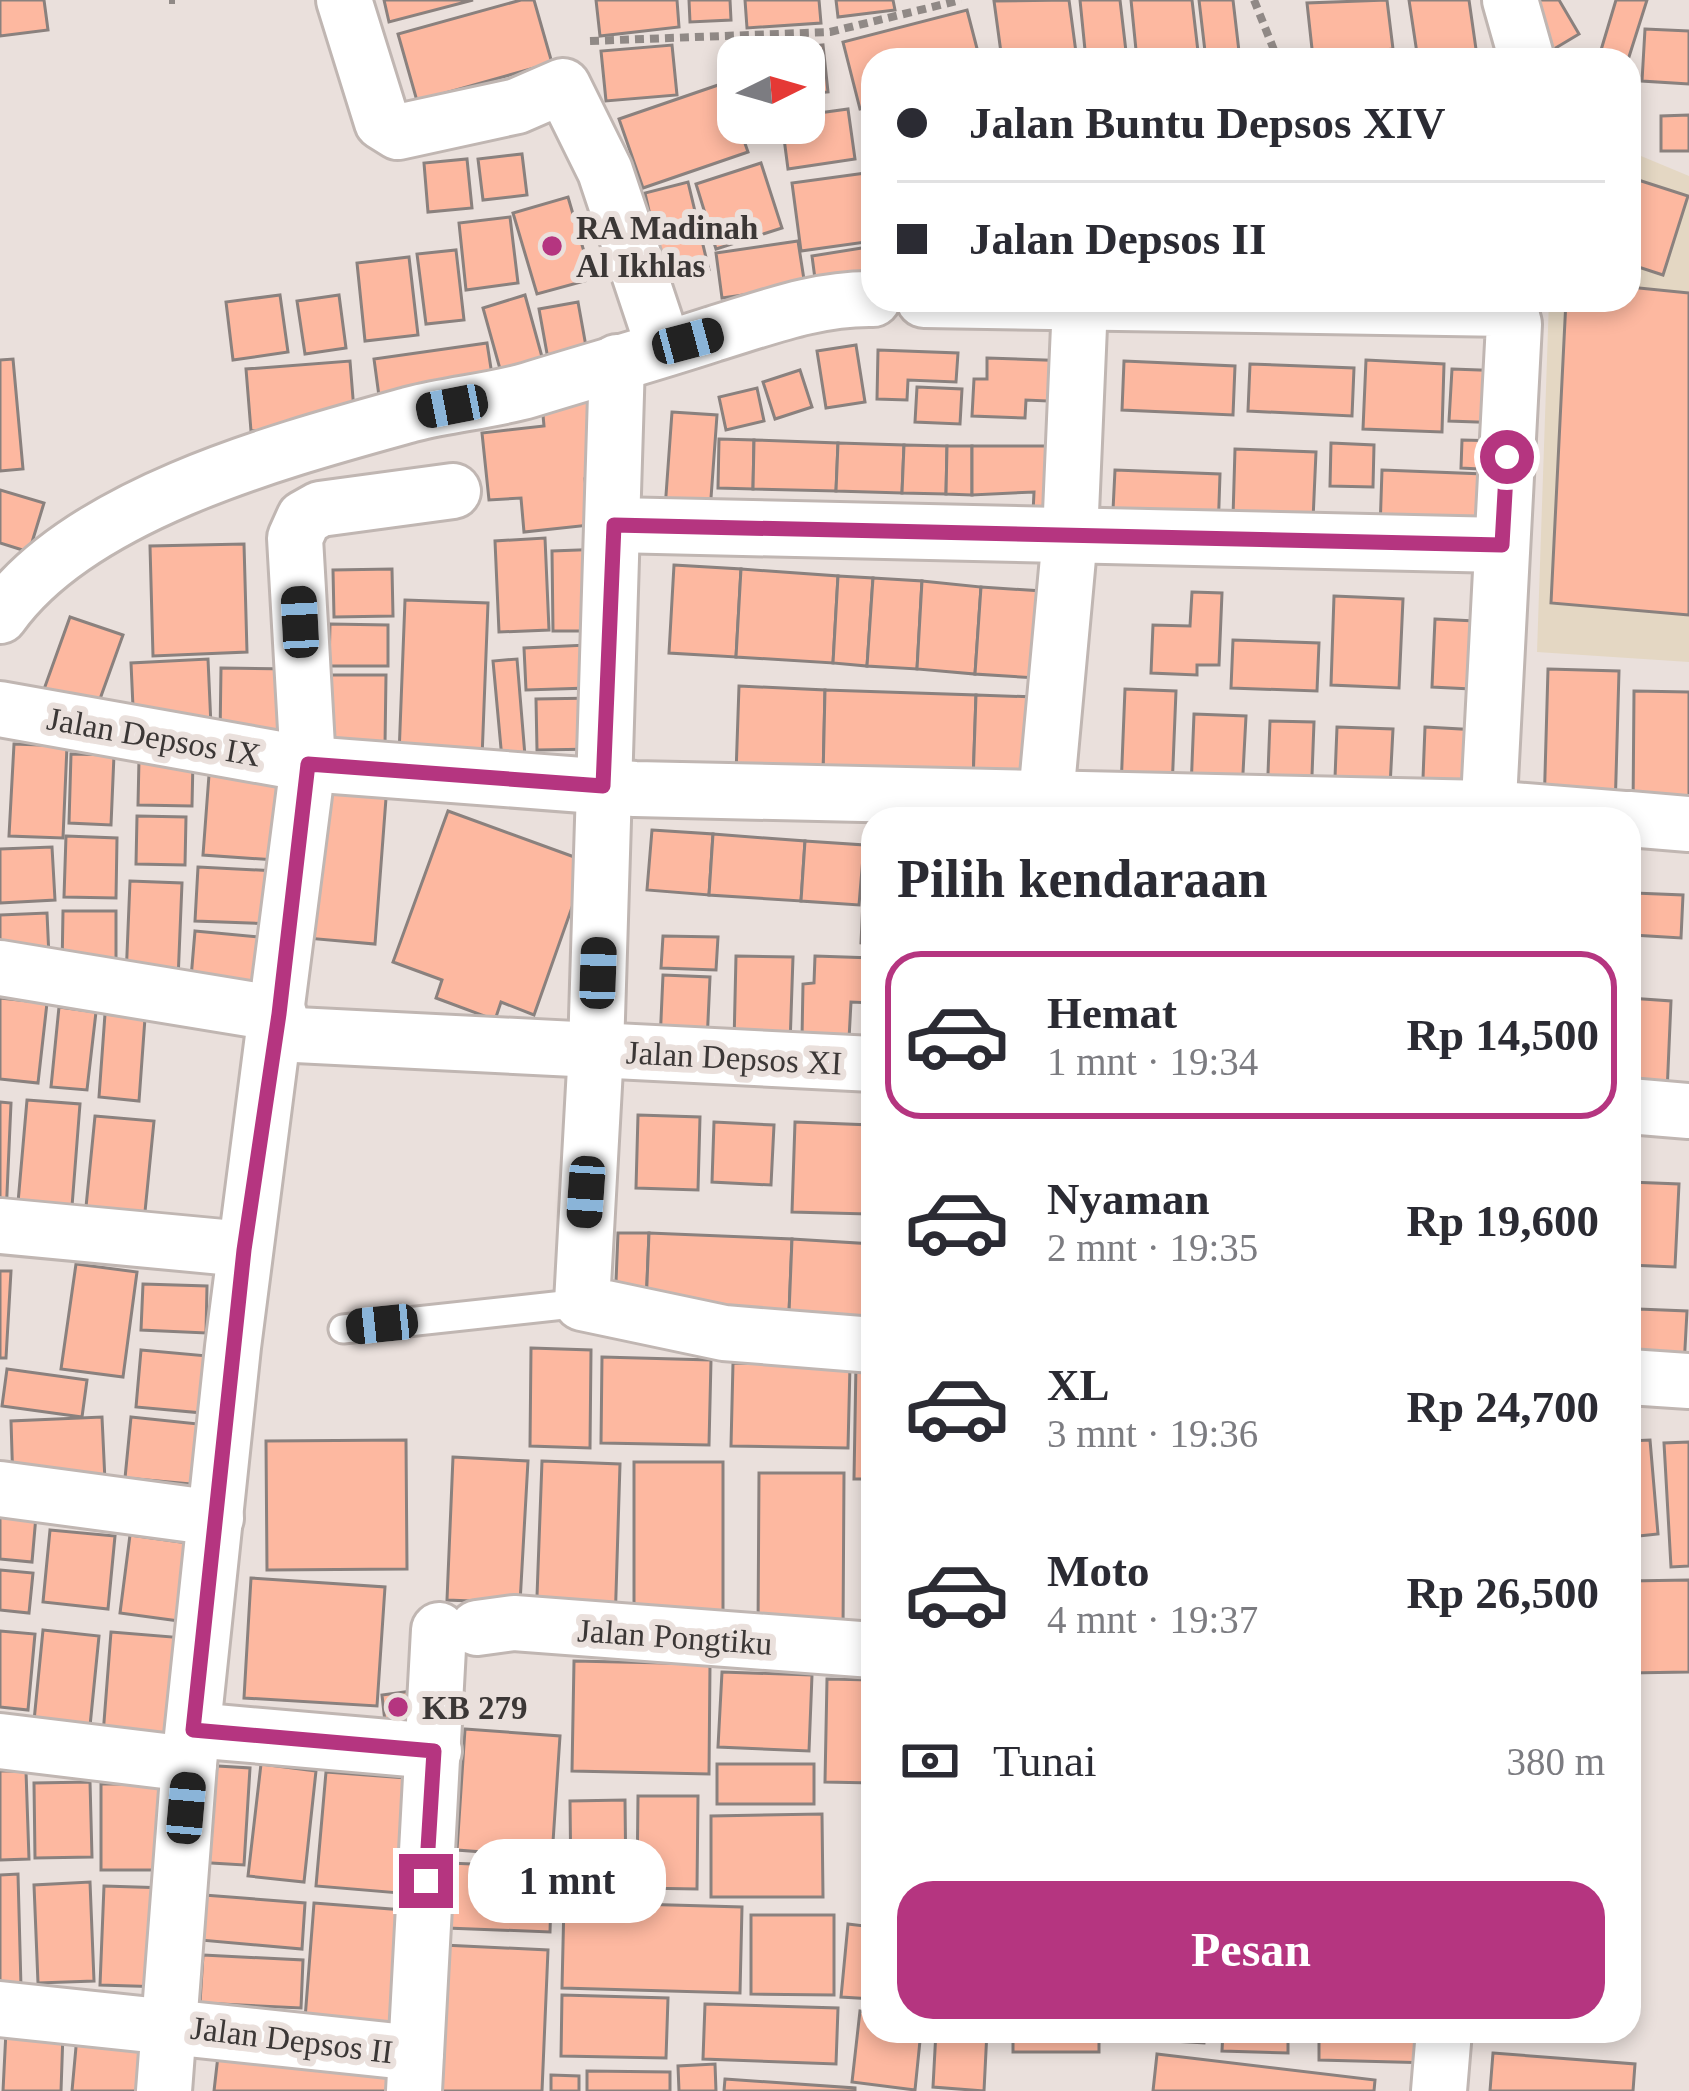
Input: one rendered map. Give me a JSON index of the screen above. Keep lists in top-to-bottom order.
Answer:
{
  "streets": {
    "street": [
      "Jalan Depsos IX",
      "Jalan Depsos XI",
      "Jalan Pongtiku",
      "Jalan Depsos II"
    ]
  },
  "crossings": [
    ["Jalan Pongtiku", "Jalan Depsos II"]
  ],
  "places": ["RA Madinah Al Ikhlas", "KB 279"],
  "north": "right",
  "page": {
    "banner": ["Jalan Buntu Depsos XIV", "Jalan Depsos II"],
    "heading": "Pilih kendaraan",
    "list": [
      {
        "name": "Hemat",
        "note": "1 mnt · 19:34",
        "value": "Rp 14,500"
      },
      {
        "name": "Nyaman",
        "note": "2 mnt · 19:35",
        "value": "Rp 19,600"
      },
      {
        "name": "XL",
        "note": "3 mnt · 19:36",
        "value": "Rp 24,700"
      },
      {
        "name": "Moto",
        "note": "4 mnt · 19:37",
        "value": "Rp 26,500"
      }
    ],
    "pay": ["Tunai", "380 m"],
    "bubble": "1 mnt",
    "buttons": "Pesan"
  }
}
